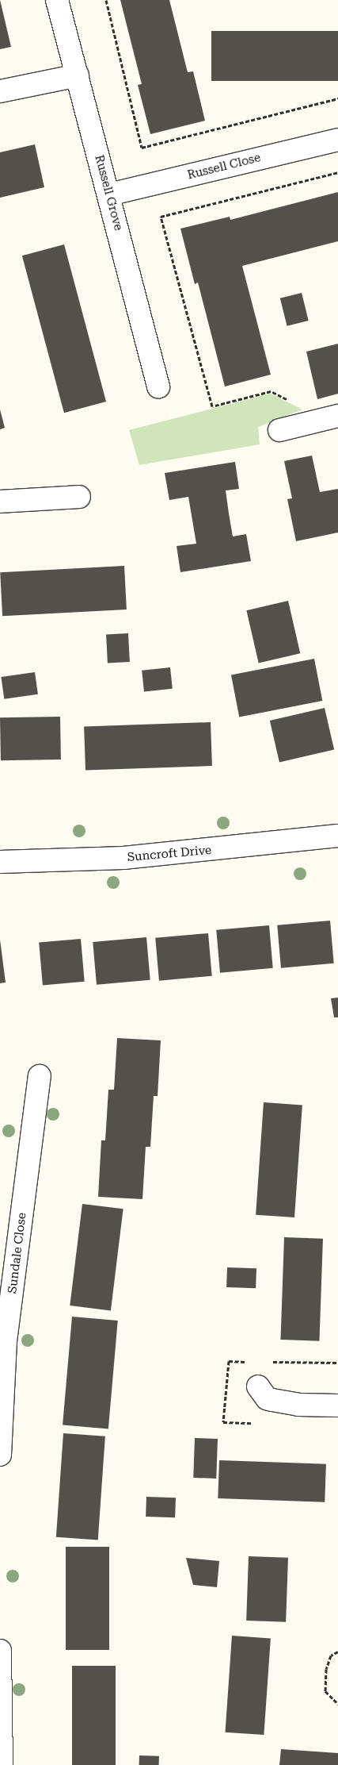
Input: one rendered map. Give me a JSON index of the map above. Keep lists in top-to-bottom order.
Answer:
{
  "streets": {
    "street": [
      "Russell Close",
      "Russell Grove",
      "Suncroft Drive",
      "Sundale Close"
    ]
  },
  "crossings": [
    ["Russell Close", "Russell Grove"]
  ]
}
